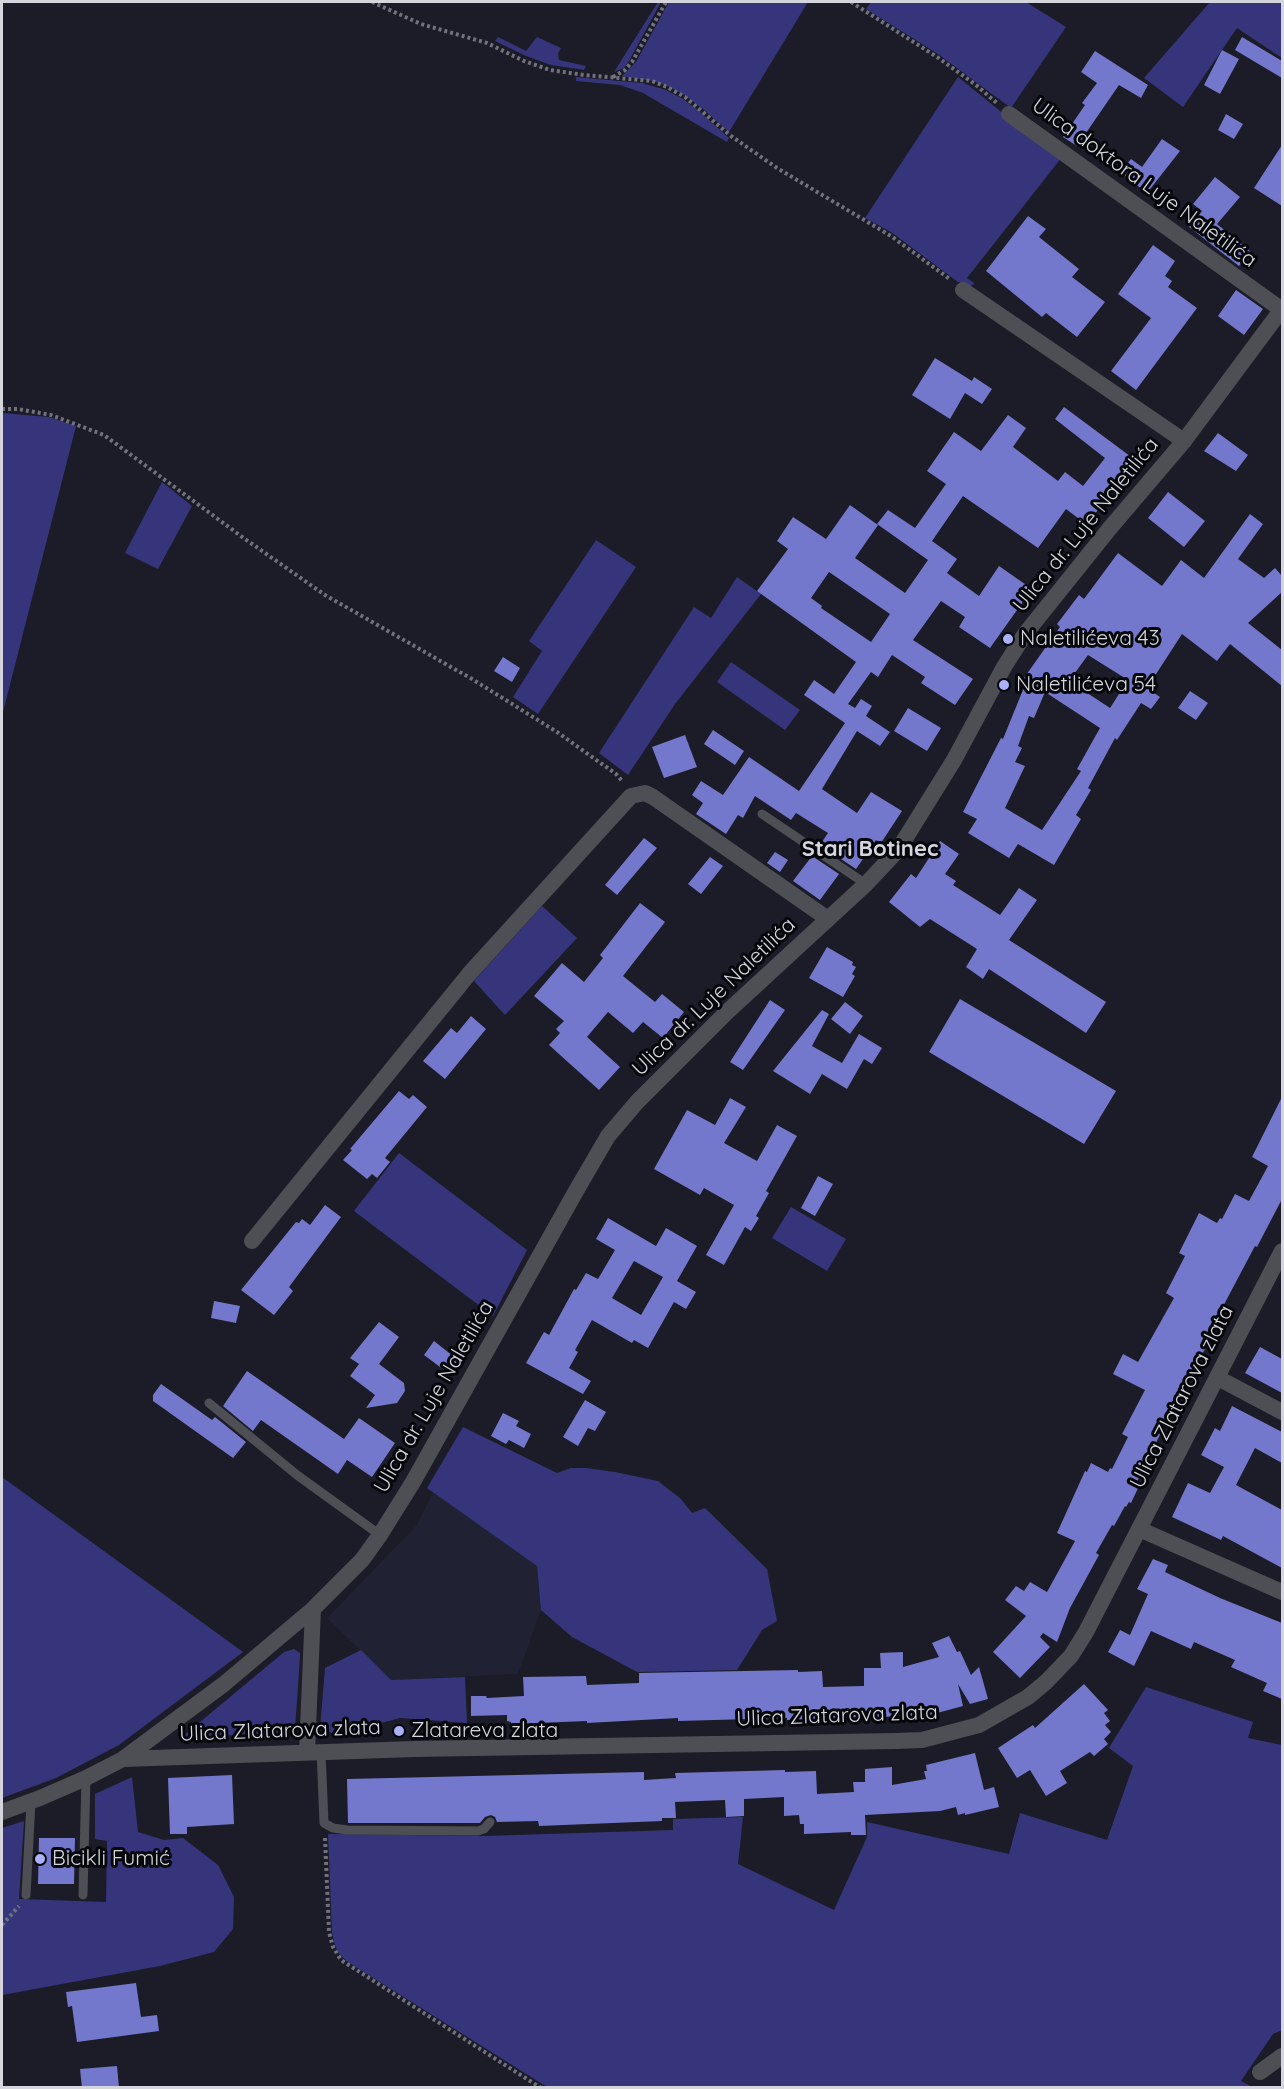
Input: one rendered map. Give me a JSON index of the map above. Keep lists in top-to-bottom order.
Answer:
{
  "streets": {
    "street": ["Ulica doktora Luje Naletilića", "Ulica dr. Luje Naletilića", "Ulica Zlatarova zlata"]
  },
  "crossings": [
    ["Ulica doktora Luje Naletilića", "Ulica dr. Luje Naletilića"],
    ["Ulica dr. Luje Naletilića", "Ulica Zlatarova zlata"]
  ],
  "districts": ["Stari Botinec"],
  "places": [
    "Naletilićeva 43",
    "Naletilićeva 54",
    "Zlatareva zlata",
    "Bicikli Fumić"
  ]
}
